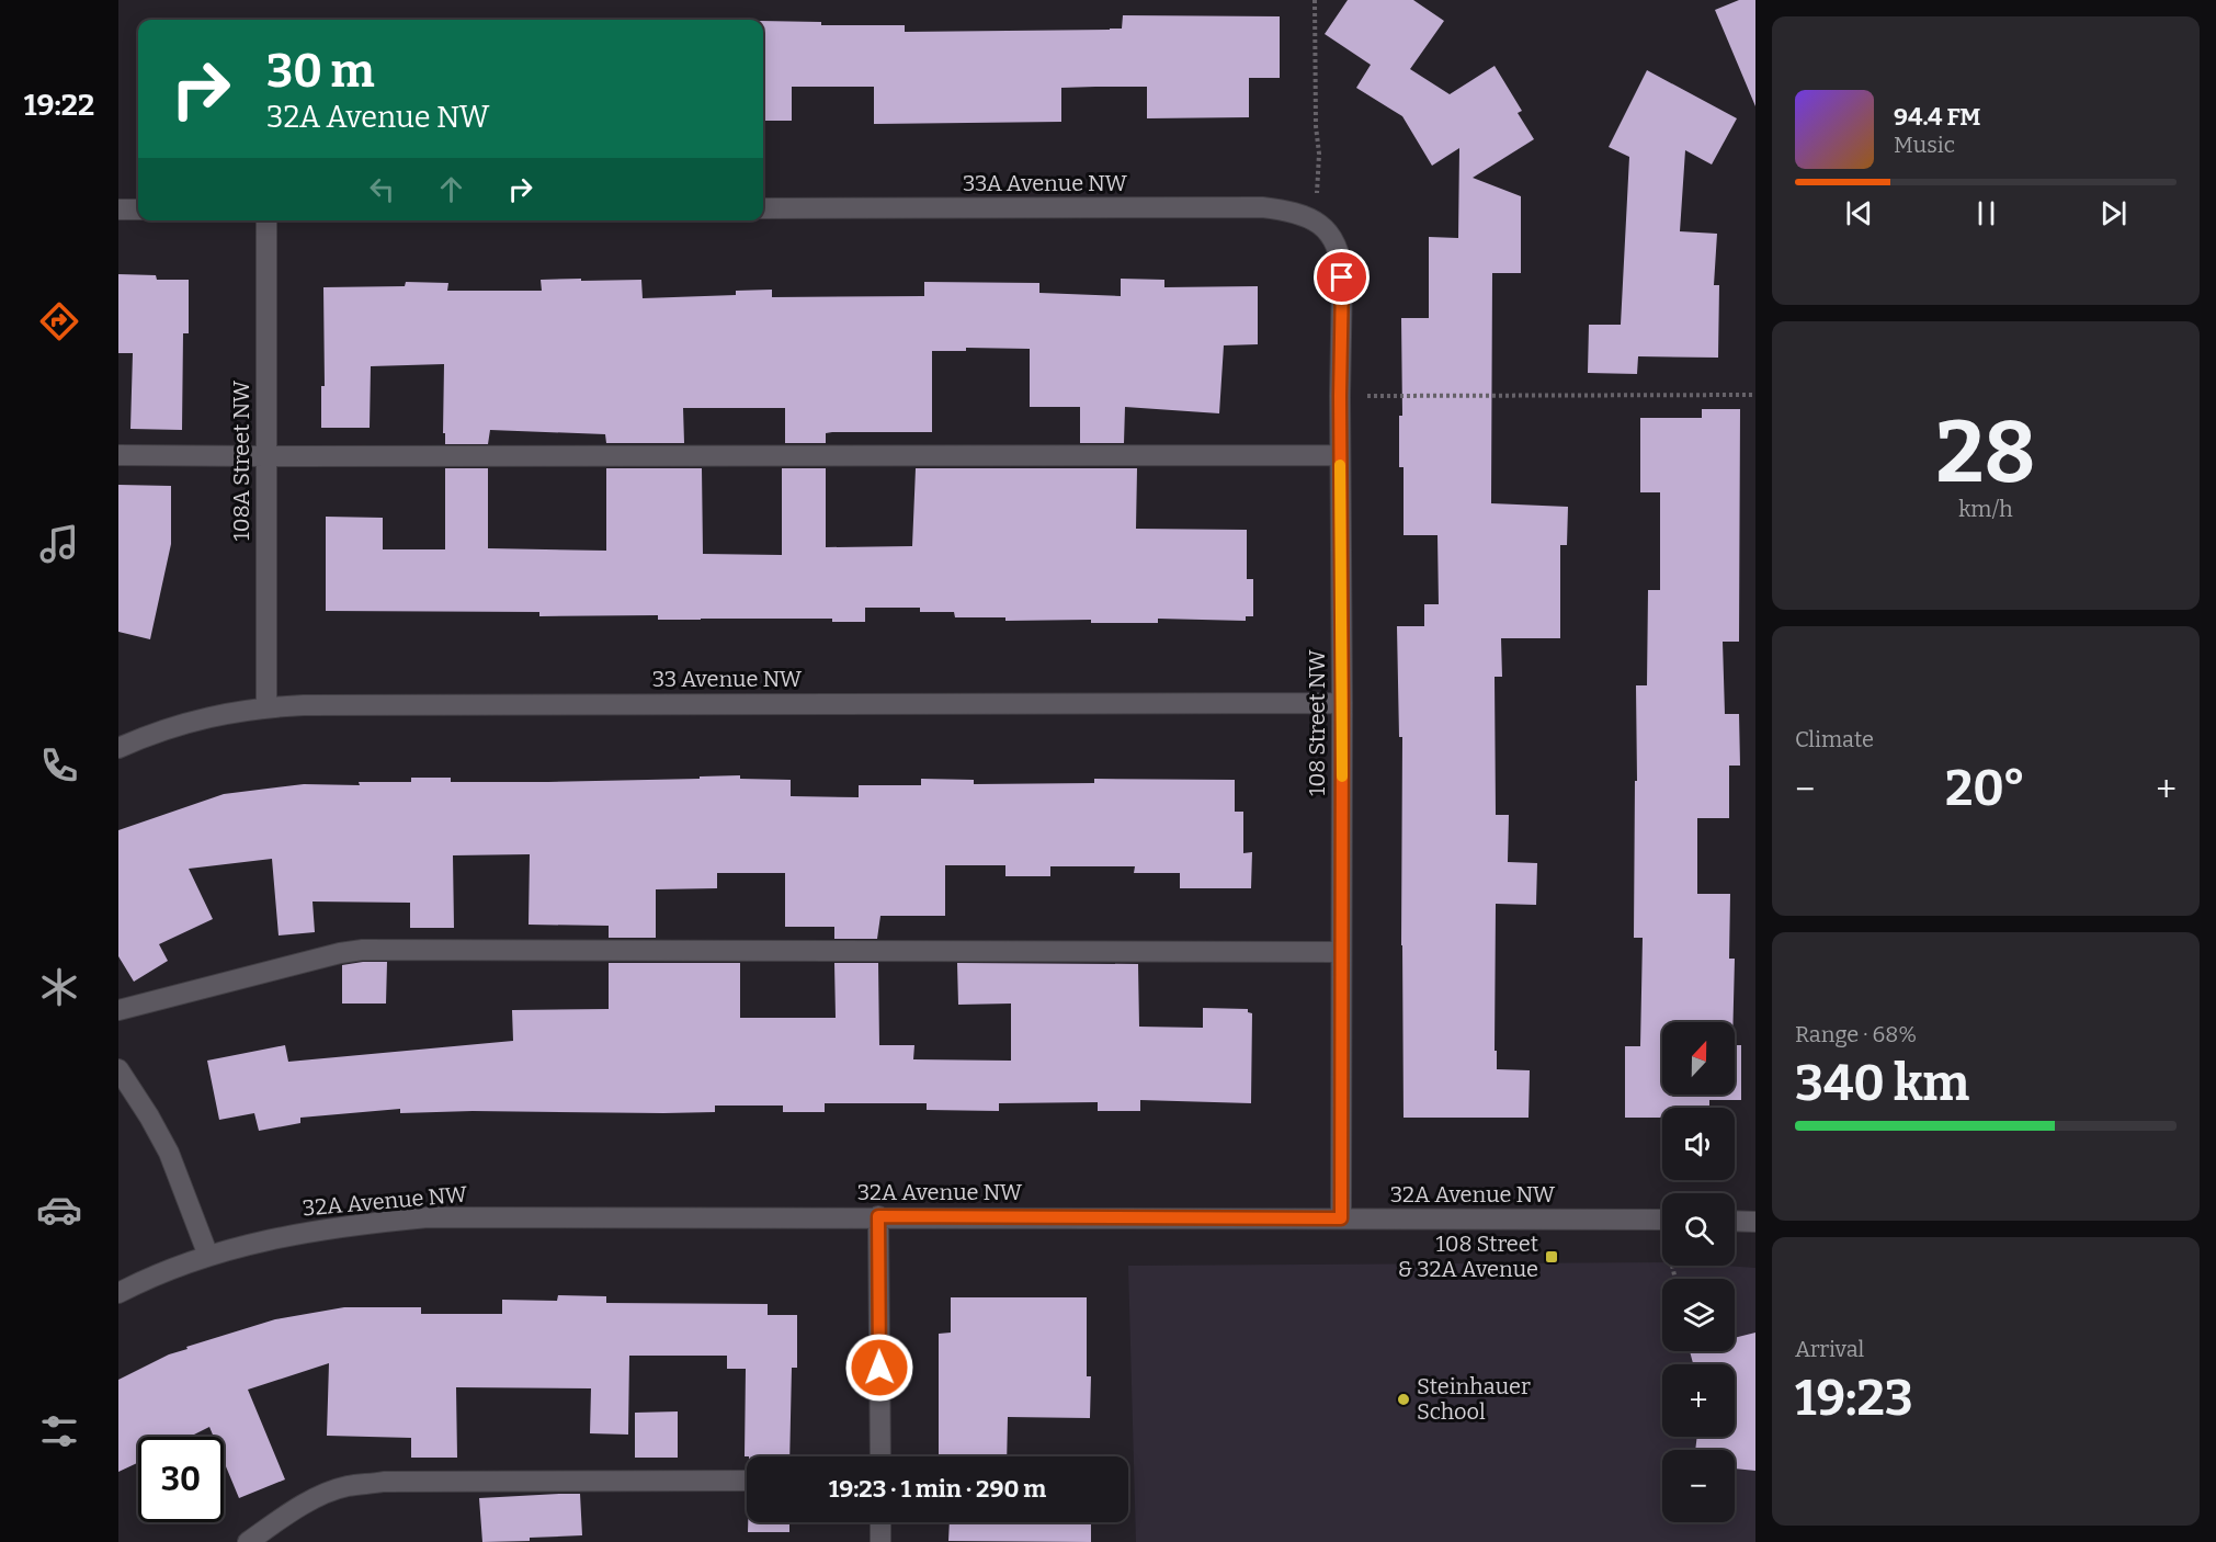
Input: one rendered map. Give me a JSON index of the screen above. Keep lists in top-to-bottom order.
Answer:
{
  "streets": {
    "street": [
      "33A Avenue NW",
      "108A Street NW",
      "33 Avenue NW",
      "108 Street NW",
      "32A Avenue NW"
    ]
  },
  "crossings": [
    ["33A Avenue NW", "108 Street NW"],
    ["108A Street NW", "33 Avenue NW"],
    ["33 Avenue NW", "108 Street NW"],
    ["108 Street NW", "32A Avenue NW"]
  ],
  "places": {
    "transit": ["108 Street & 32A Avenue"],
    "other": ["Steinhauer School"]
  },
  "north": "top",
  "page": {
    "tabs": "19:22",
    "turn": ["30 m", "32A Avenue NW"],
    "song": ["94.4 FM", "Music"],
    "tile": [
      ["28", "km/h"],
      "Climate",
      ["Range · 68%", "340 km"],
      ["Arrival", "19:23"]
    ],
    "heat": ["−", "20°", "+"],
    "map_buttons": ["+", "−"],
    "limit": "30",
    "trip": "19:23 · 1 min · 290 m"
  }
}
